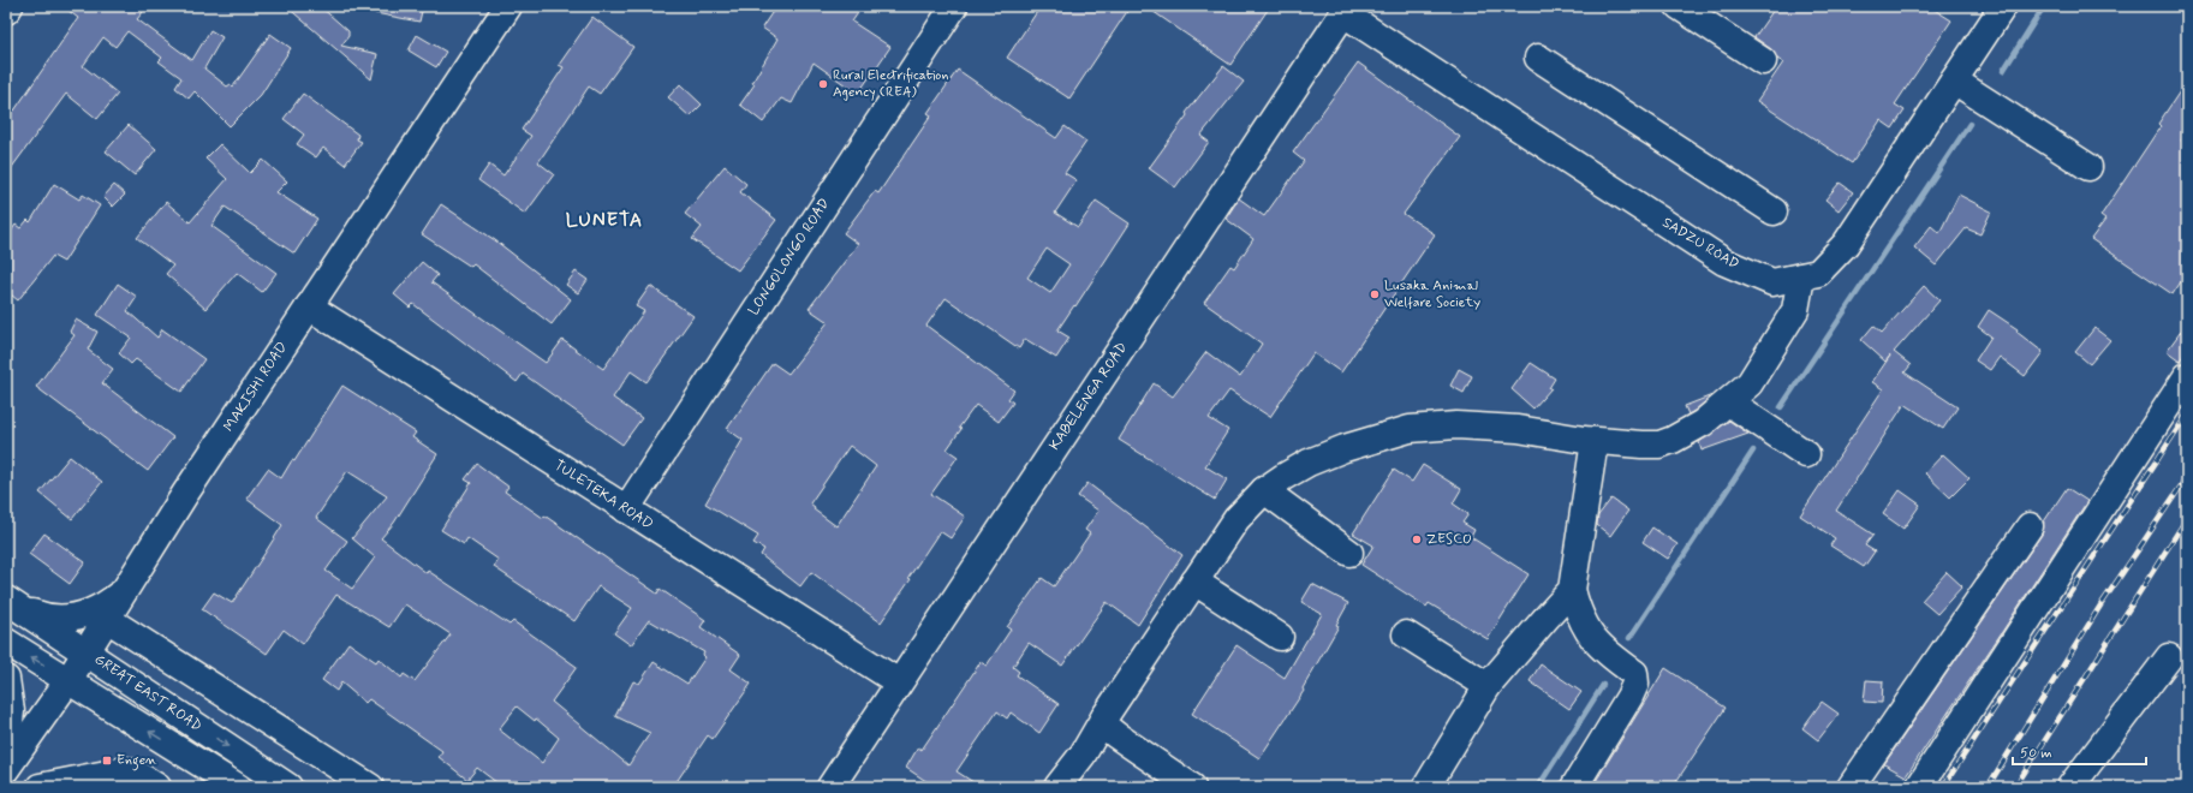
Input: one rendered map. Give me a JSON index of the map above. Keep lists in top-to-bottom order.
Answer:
{
  "streets": {
    "street": [
      "SADZU ROAD",
      "LONGOLONGO ROAD",
      "MAKISHI ROAD",
      "KABELENGA ROAD",
      "TULETEKA ROAD",
      "GREAT EAST ROAD"
    ]
  },
  "crossings": [
    ["SADZU ROAD", "KABELENGA ROAD"],
    ["LONGOLONGO ROAD", "TULETEKA ROAD"],
    ["MAKISHI ROAD", "TULETEKA ROAD"],
    ["MAKISHI ROAD", "GREAT EAST ROAD"],
    ["KABELENGA ROAD", "TULETEKA ROAD"]
  ],
  "districts": ["LUNETA"],
  "places": {
    "other": ["Rural Electrification Agency (REA)", "Lusaka Animal Welfare Society", "ZESCO"],
    "transit": ["Engen"]
  },
  "scale_bar": "50 m"
}
